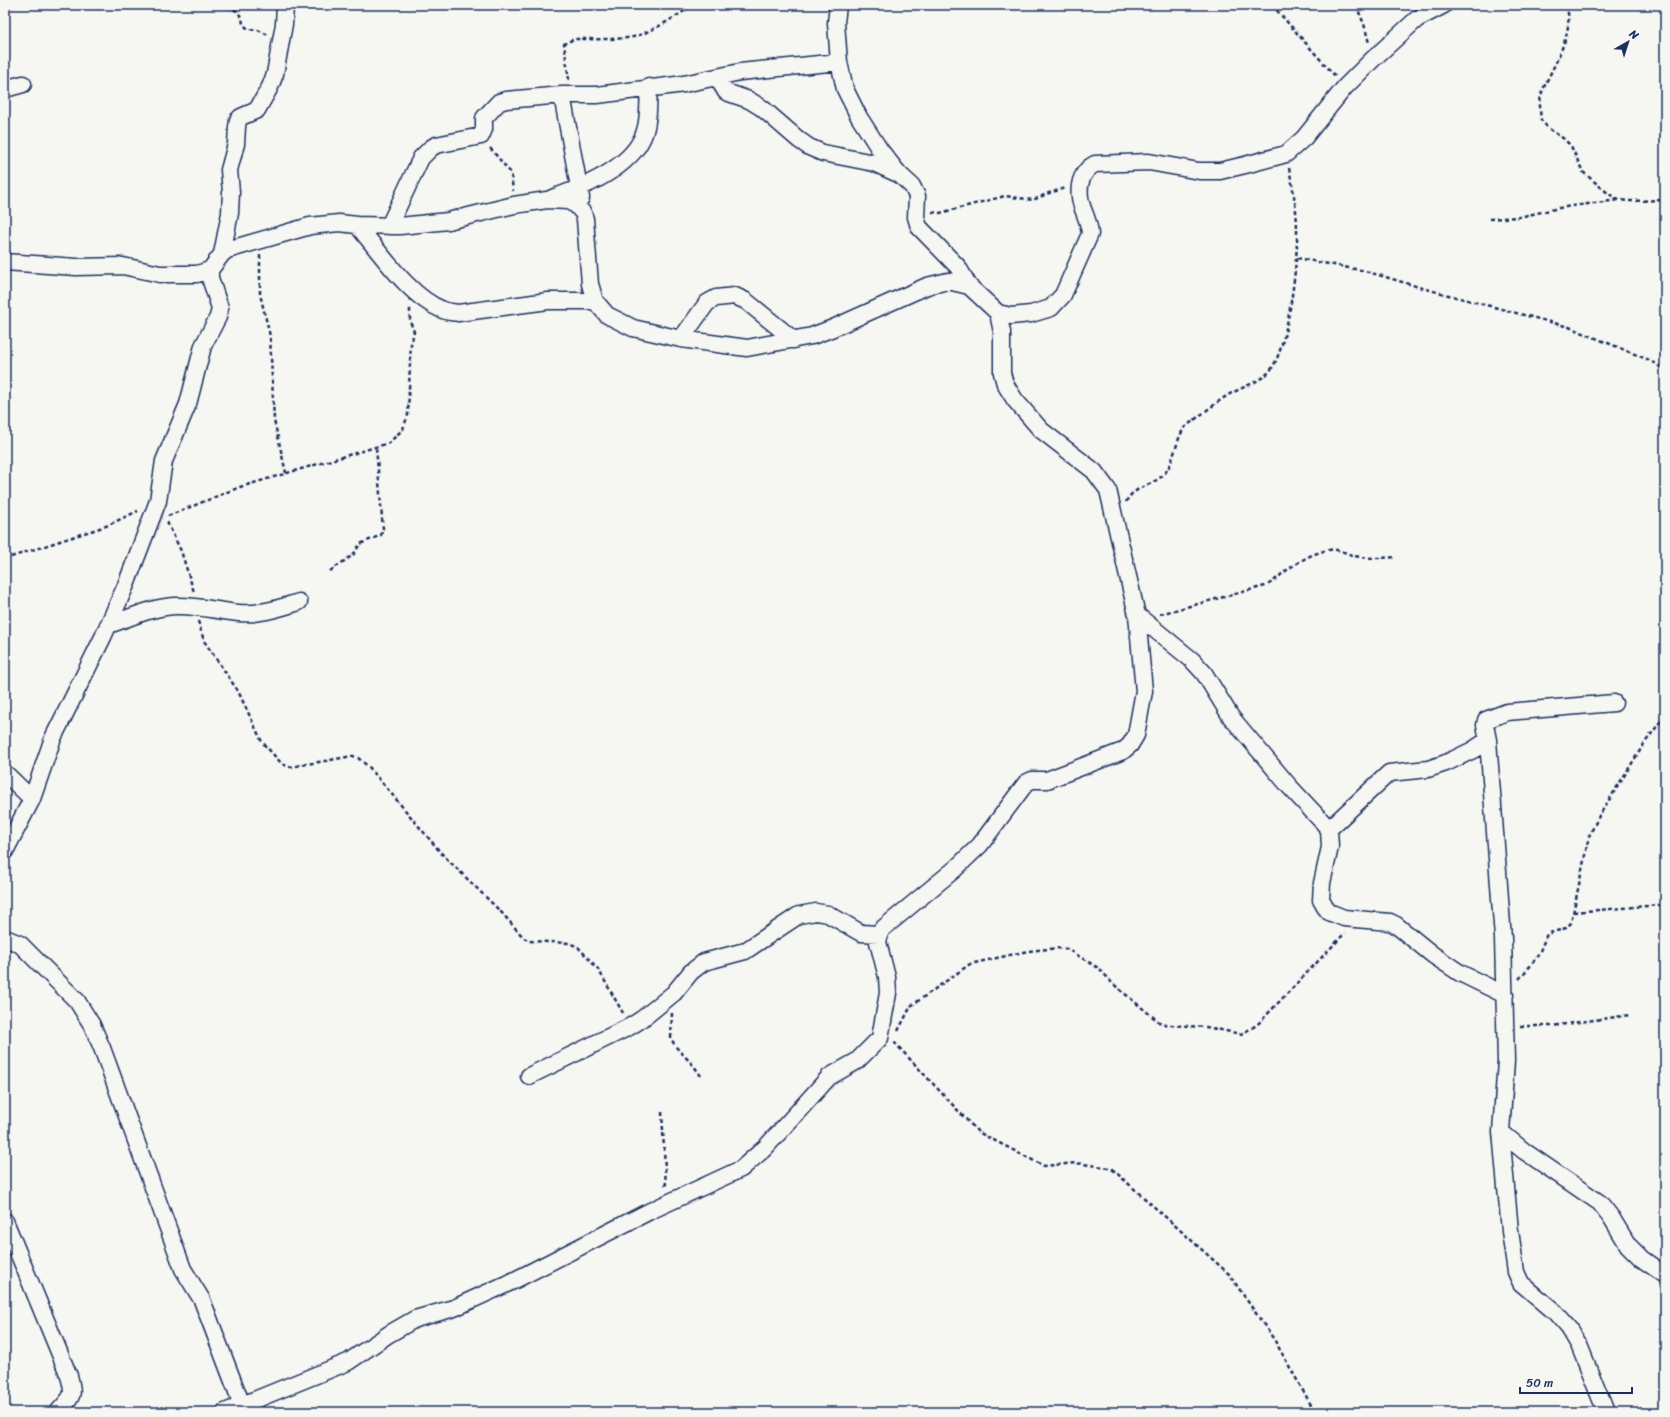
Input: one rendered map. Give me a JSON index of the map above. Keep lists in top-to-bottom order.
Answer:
{
  "scale_bar": "50 m",
  "north": "top right"
}
